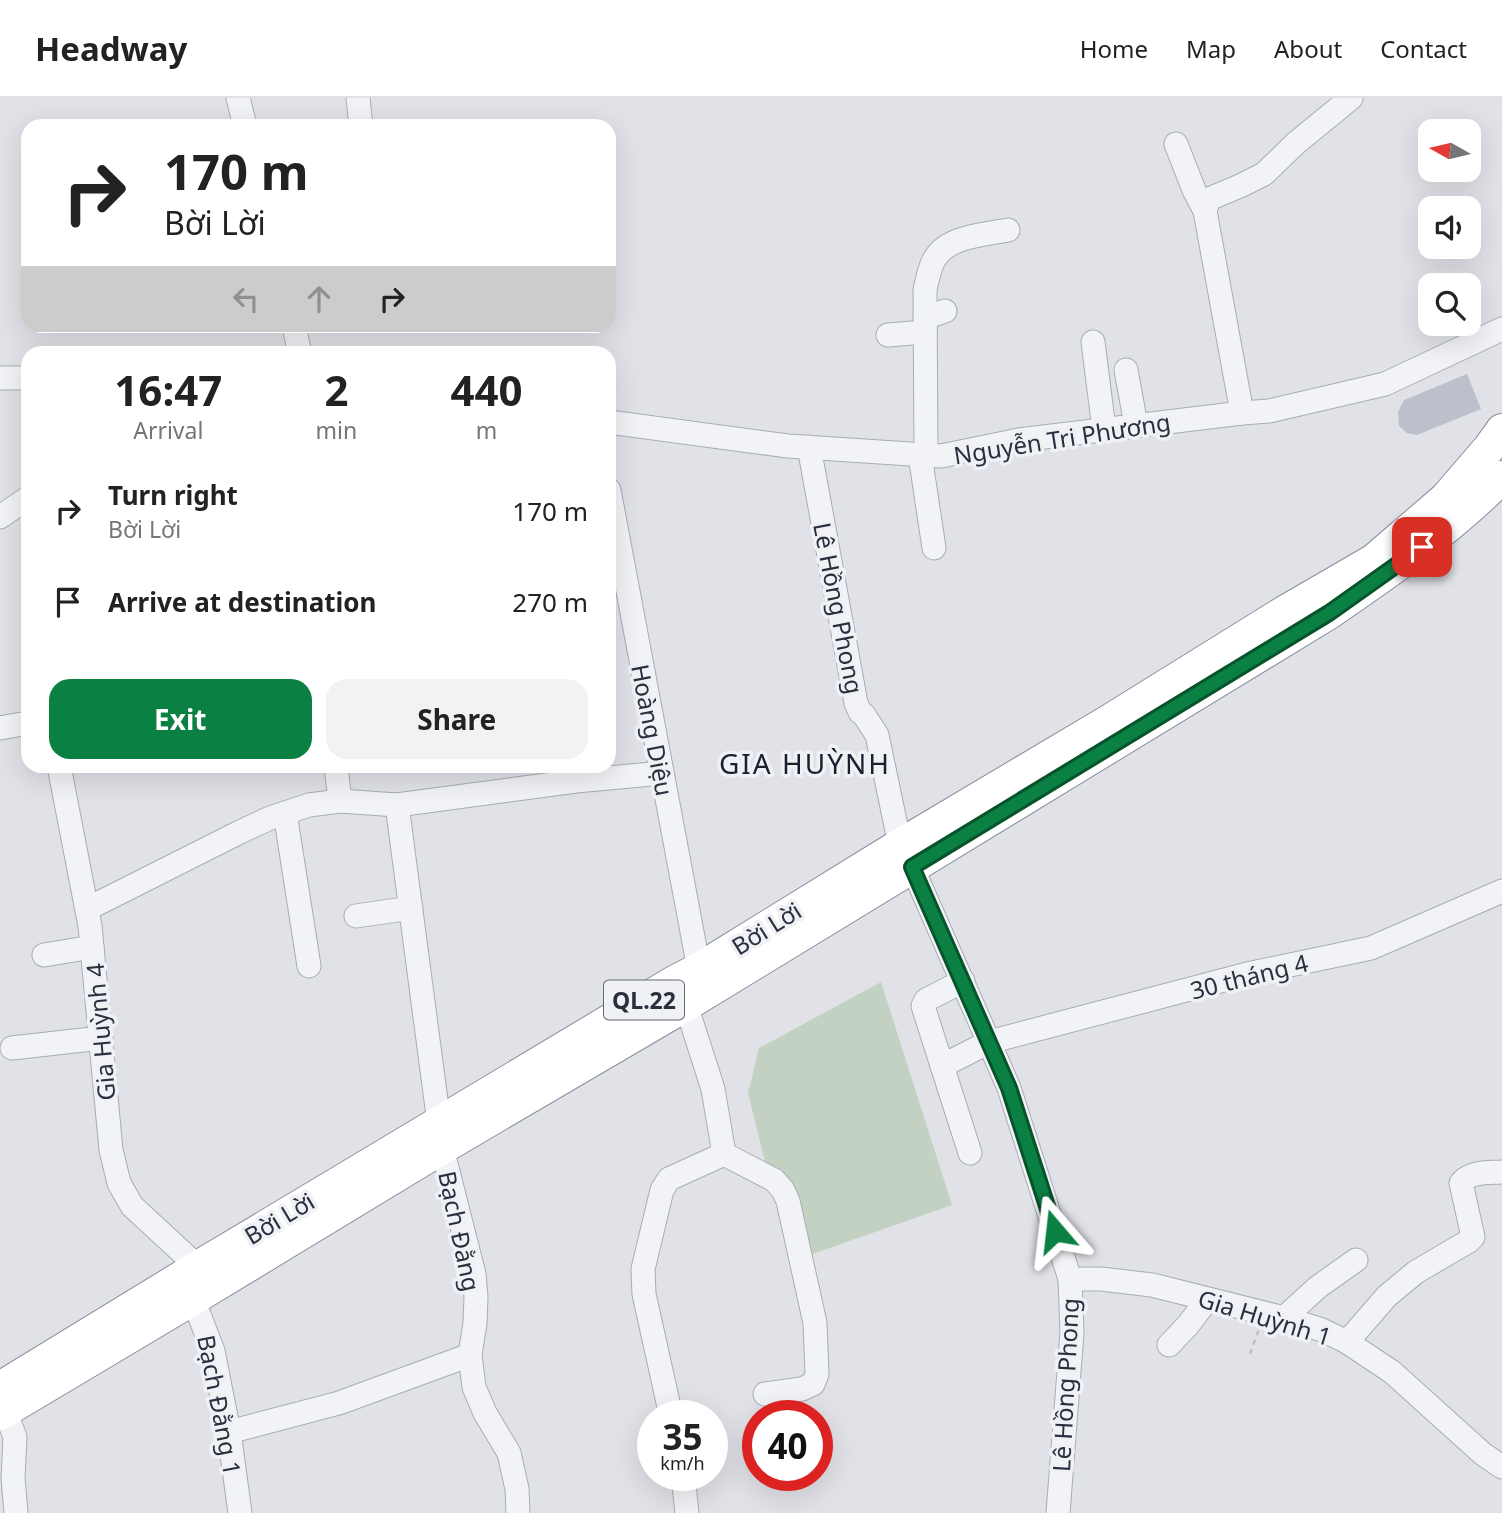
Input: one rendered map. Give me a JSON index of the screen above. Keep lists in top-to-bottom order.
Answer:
{
  "streets": {
    "highway": ["Bời Lời", "QL.22"],
    "street": [
      "Nguyễn Tri Phương",
      "Lê Hồng Phong",
      "Hoàng Diệu",
      "30 tháng 4",
      "Gia Huỳnh 4",
      "Bạch Đằng",
      "Gia Huỳnh 1",
      "Bạch Đằng 1"
    ]
  },
  "crossings": [
    ["Nguyễn Tri Phương", "Lê Hồng Phong"],
    ["Lê Hồng Phong", "Bời Lời"],
    ["Lê Hồng Phong", "30 tháng 4"],
    ["Lê Hồng Phong", "Gia Huỳnh 1"],
    ["Hoàng Diệu", "Bời Lời"],
    ["Bời Lời", "Gia Huỳnh 4"],
    ["Bời Lời", "Bạch Đằng"],
    ["Bời Lời", "Bạch Đằng 1"]
  ],
  "districts": ["GIA HUỲNH"],
  "north": "left",
  "page": {
    "header": "Headway",
    "nav": [
      "Home",
      "Map",
      "About",
      "Contact"
    ],
    "turn": ["170 m", "Bời Lời"],
    "eta": [
      "16:47",
      "Arrival",
      "2",
      "min",
      "440",
      "m"
    ],
    "list": [
      {
        "name": "Turn right",
        "note": "Bời Lời",
        "value": "170 m"
      },
      {
        "name": "Arrive at destination",
        "value": "270 m"
      }
    ],
    "buttons": ["Exit", "Share"],
    "speed": "35 km/h",
    "limit": "40"
  }
}
